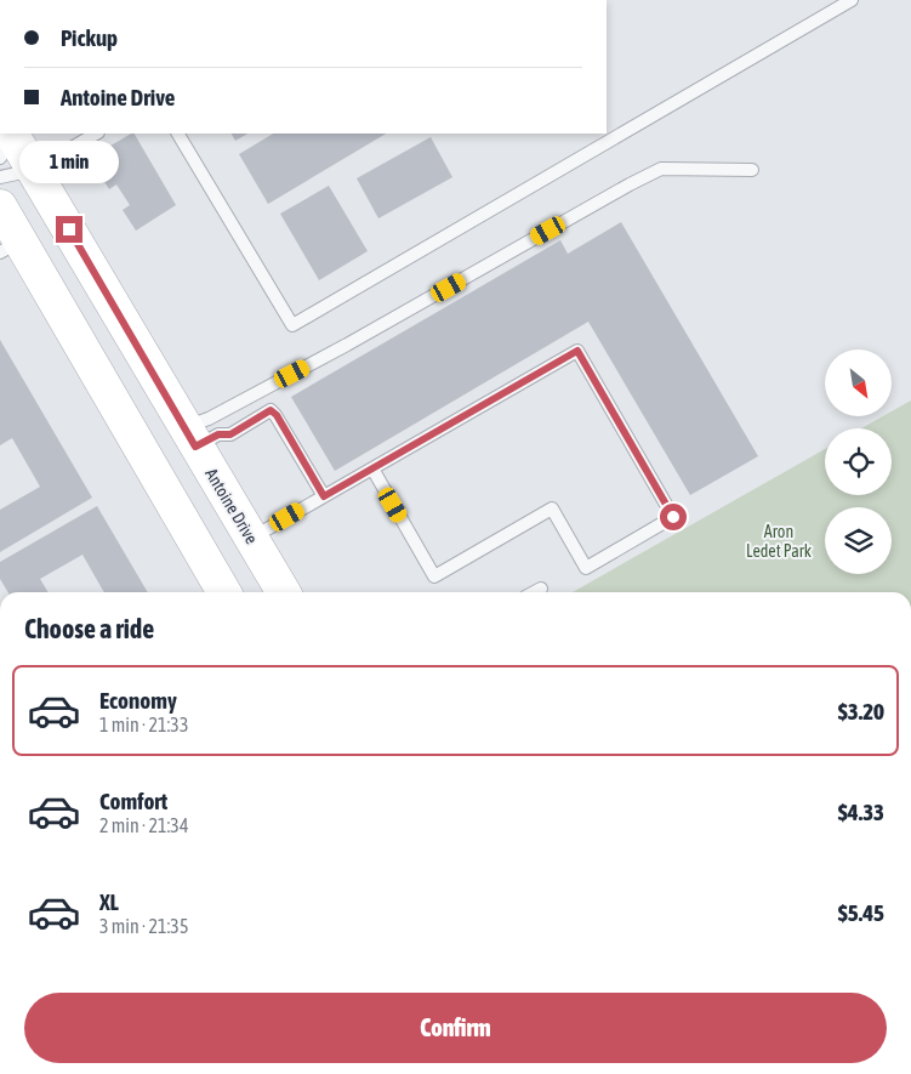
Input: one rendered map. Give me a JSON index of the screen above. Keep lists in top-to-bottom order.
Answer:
{
  "streets": {
    "main road": ["Antoine Drive"]
  },
  "parks": ["Aron Ledet Park"],
  "north": "bottom right",
  "page": {
    "banner": ["Pickup", "Antoine Drive"],
    "bubble": "1 min",
    "heading": "Choose a ride",
    "list": [
      {
        "name": "Economy",
        "note": "1 min · 21:33",
        "value": "$3.20"
      },
      {
        "name": "Comfort",
        "note": "2 min · 21:34",
        "value": "$4.33"
      },
      {
        "name": "XL",
        "note": "3 min · 21:35",
        "value": "$5.45"
      }
    ],
    "buttons": "Confirm"
  }
}
